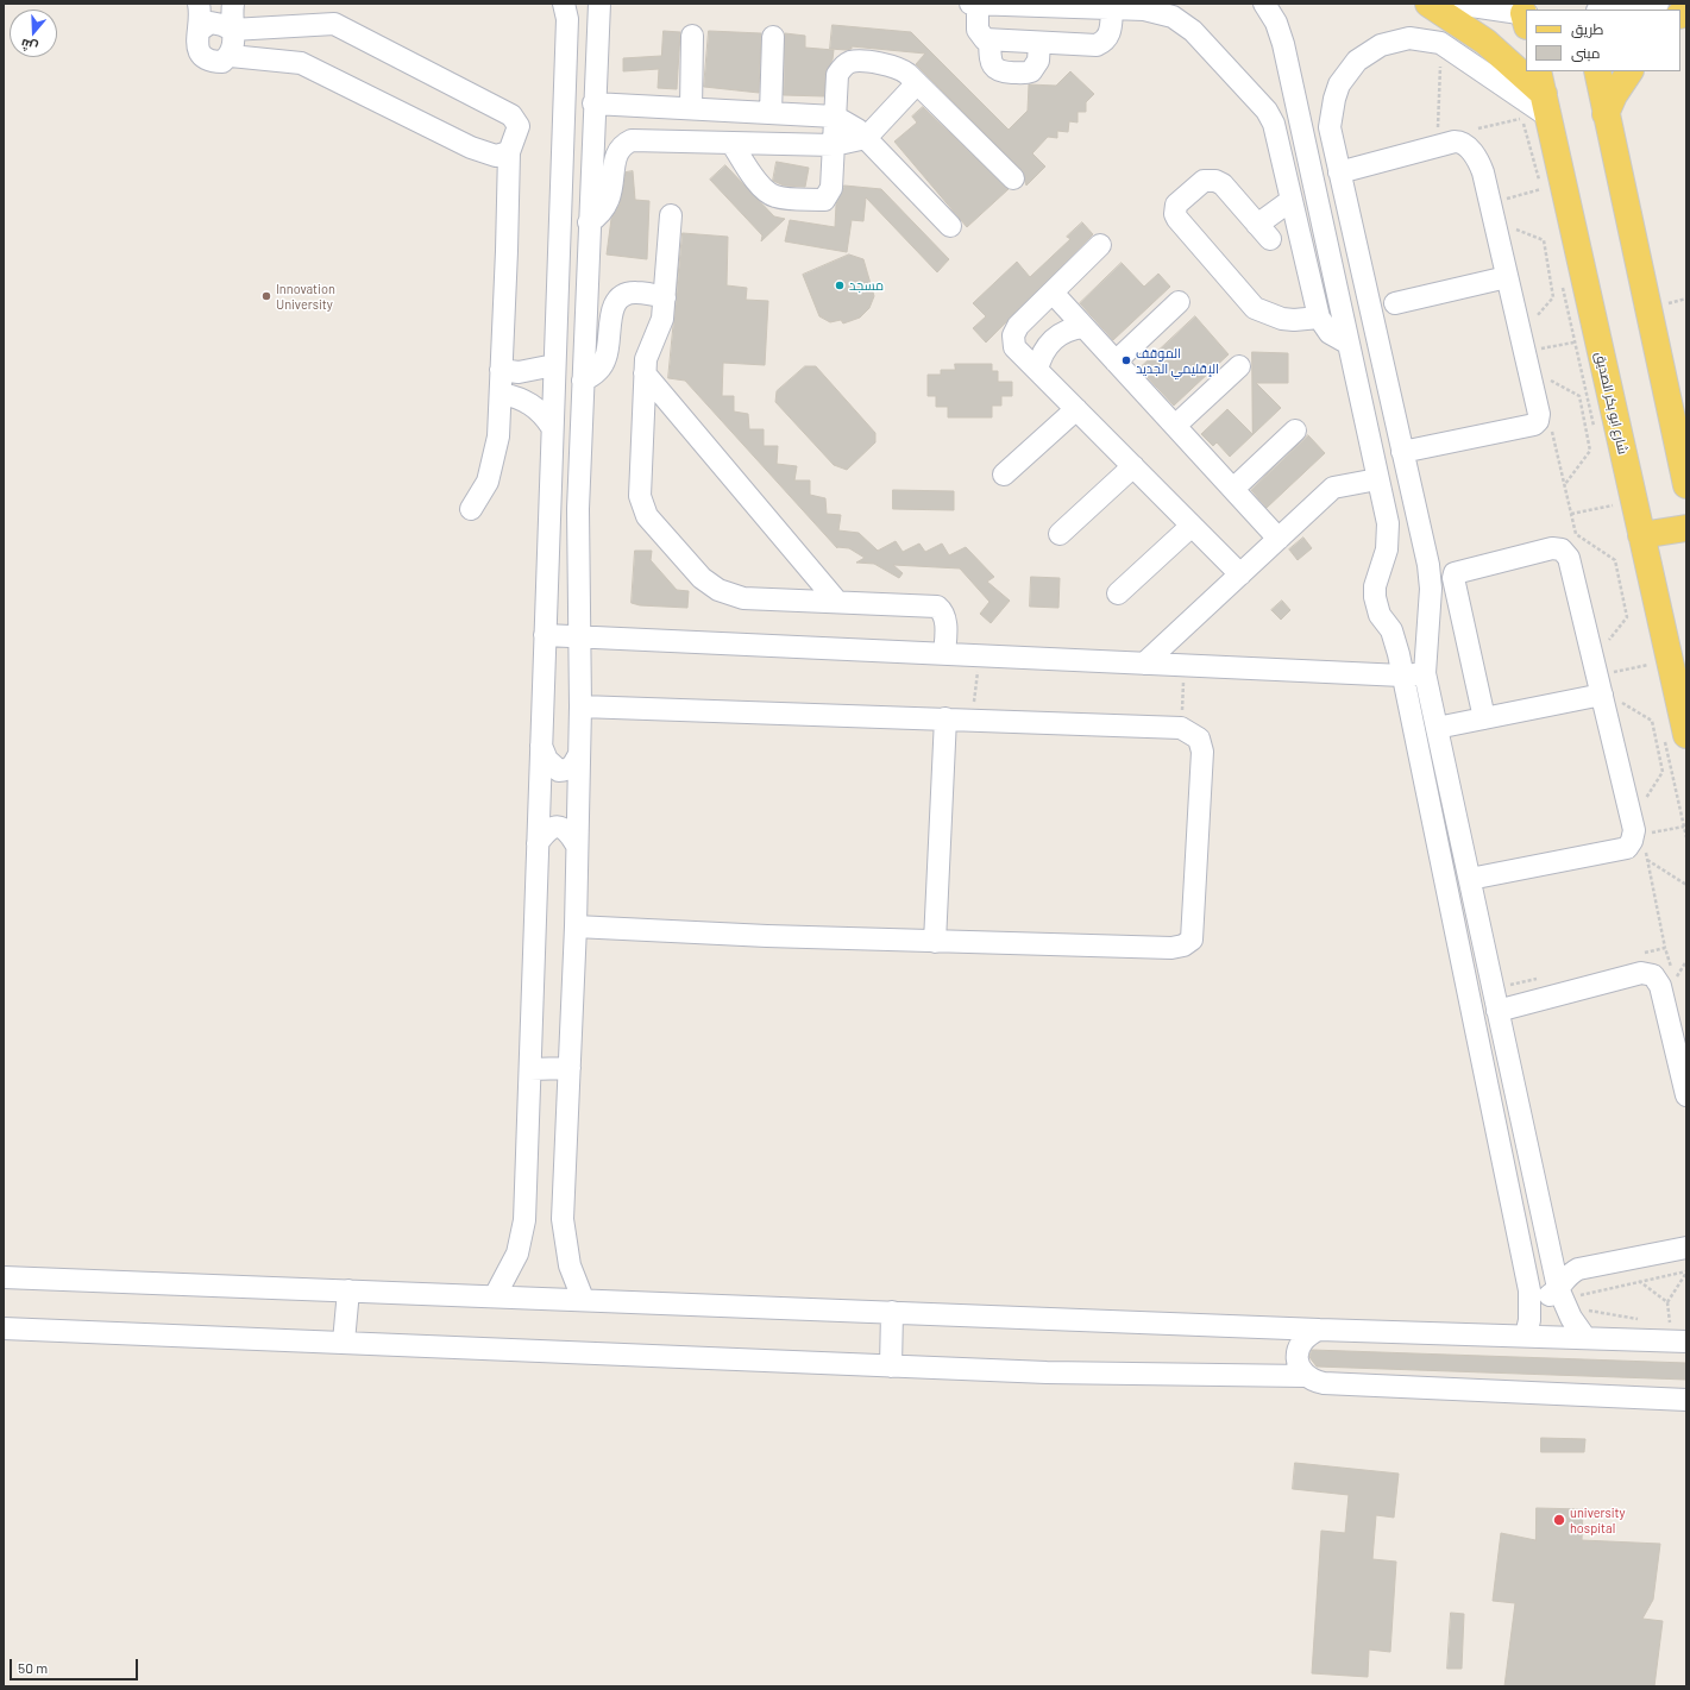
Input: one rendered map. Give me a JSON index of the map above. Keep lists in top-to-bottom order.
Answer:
{
  "streets": {
    "main road": ["شارع ابو بكر الصديق"]
  },
  "places": [
    "مسجد",
    "Innovation University",
    "الموقف الإقليمي الجديد",
    "university hospital"
  ],
  "legend": ["طريق", "مبنى"],
  "scale_bar": "50 m",
  "north": "bottom"
}
